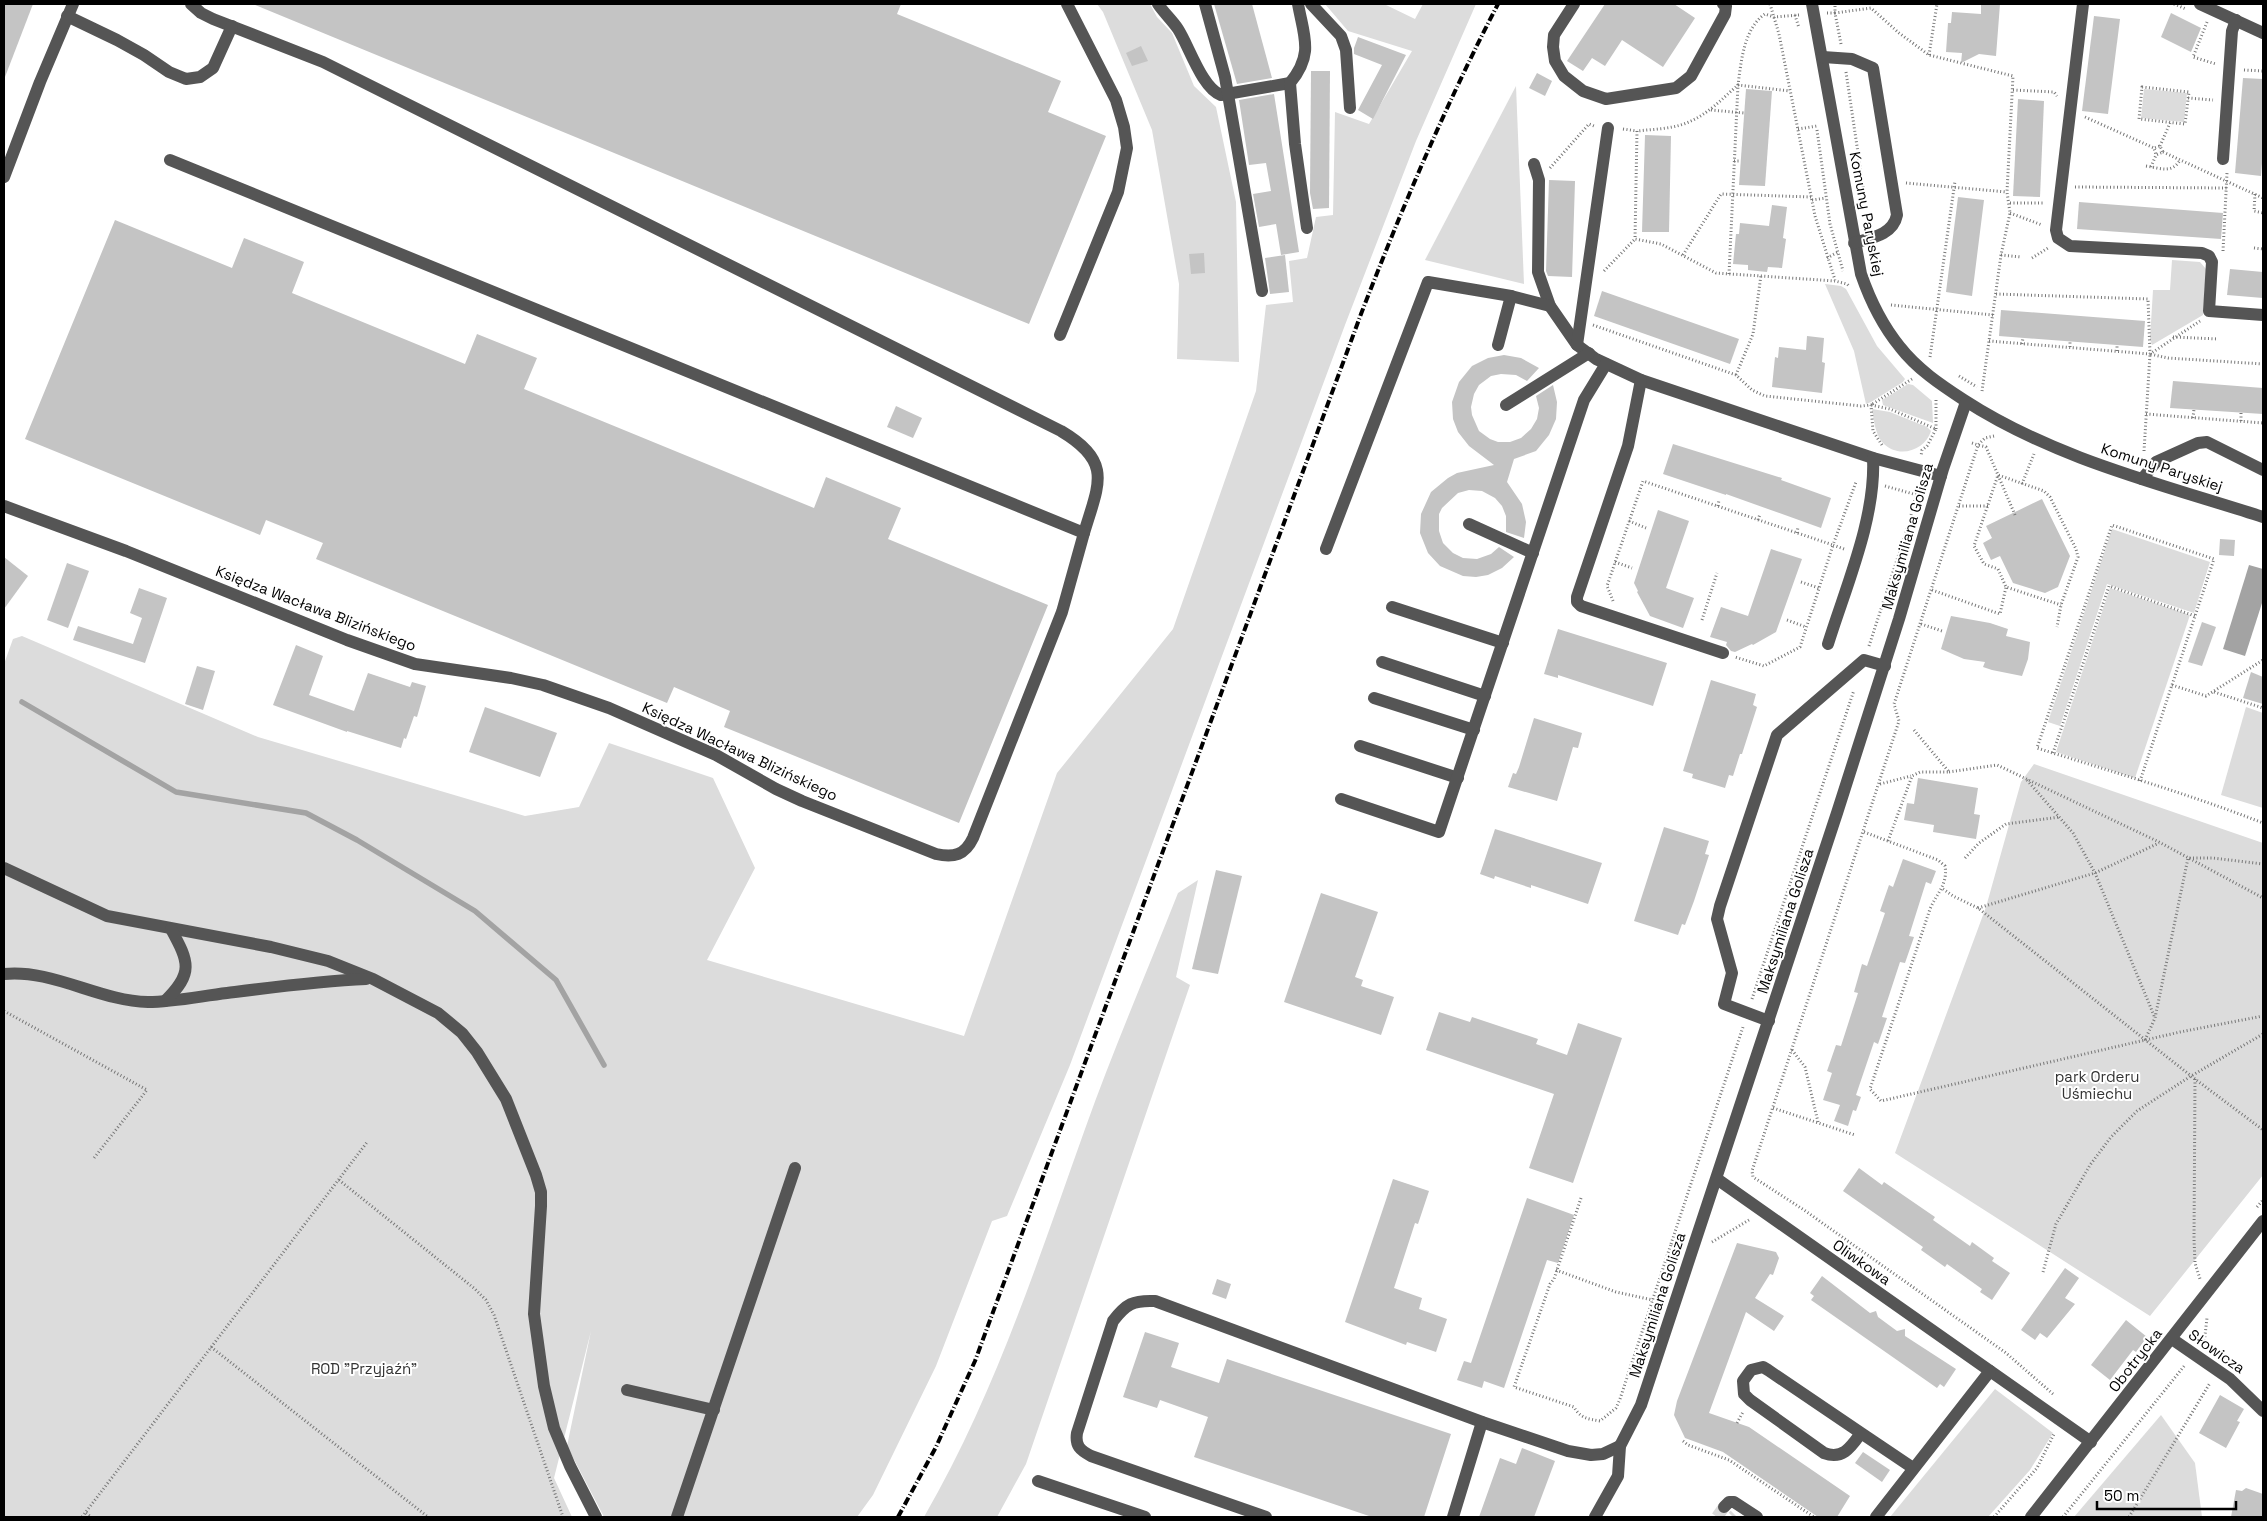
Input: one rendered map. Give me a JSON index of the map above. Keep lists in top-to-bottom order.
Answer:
{
  "streets": {
    "street": [
      "Komuny Paryskiej",
      "Maksymiliana Golisza",
      "Księdza Wacława Blizińskiego",
      "Oliwkowa",
      "Słowicza",
      "Obotrycka"
    ]
  },
  "crossings": [
    ["Komuny Paryskiej", "Maksymiliana Golisza"],
    ["Maksymiliana Golisza", "Oliwkowa"],
    ["Oliwkowa", "Obotrycka"],
    ["Słowicza", "Obotrycka"]
  ],
  "parks": ["park Orderu Uśmiechu", "ROD \"Przyjaźń\""],
  "scale_bar": "50 m"
}
